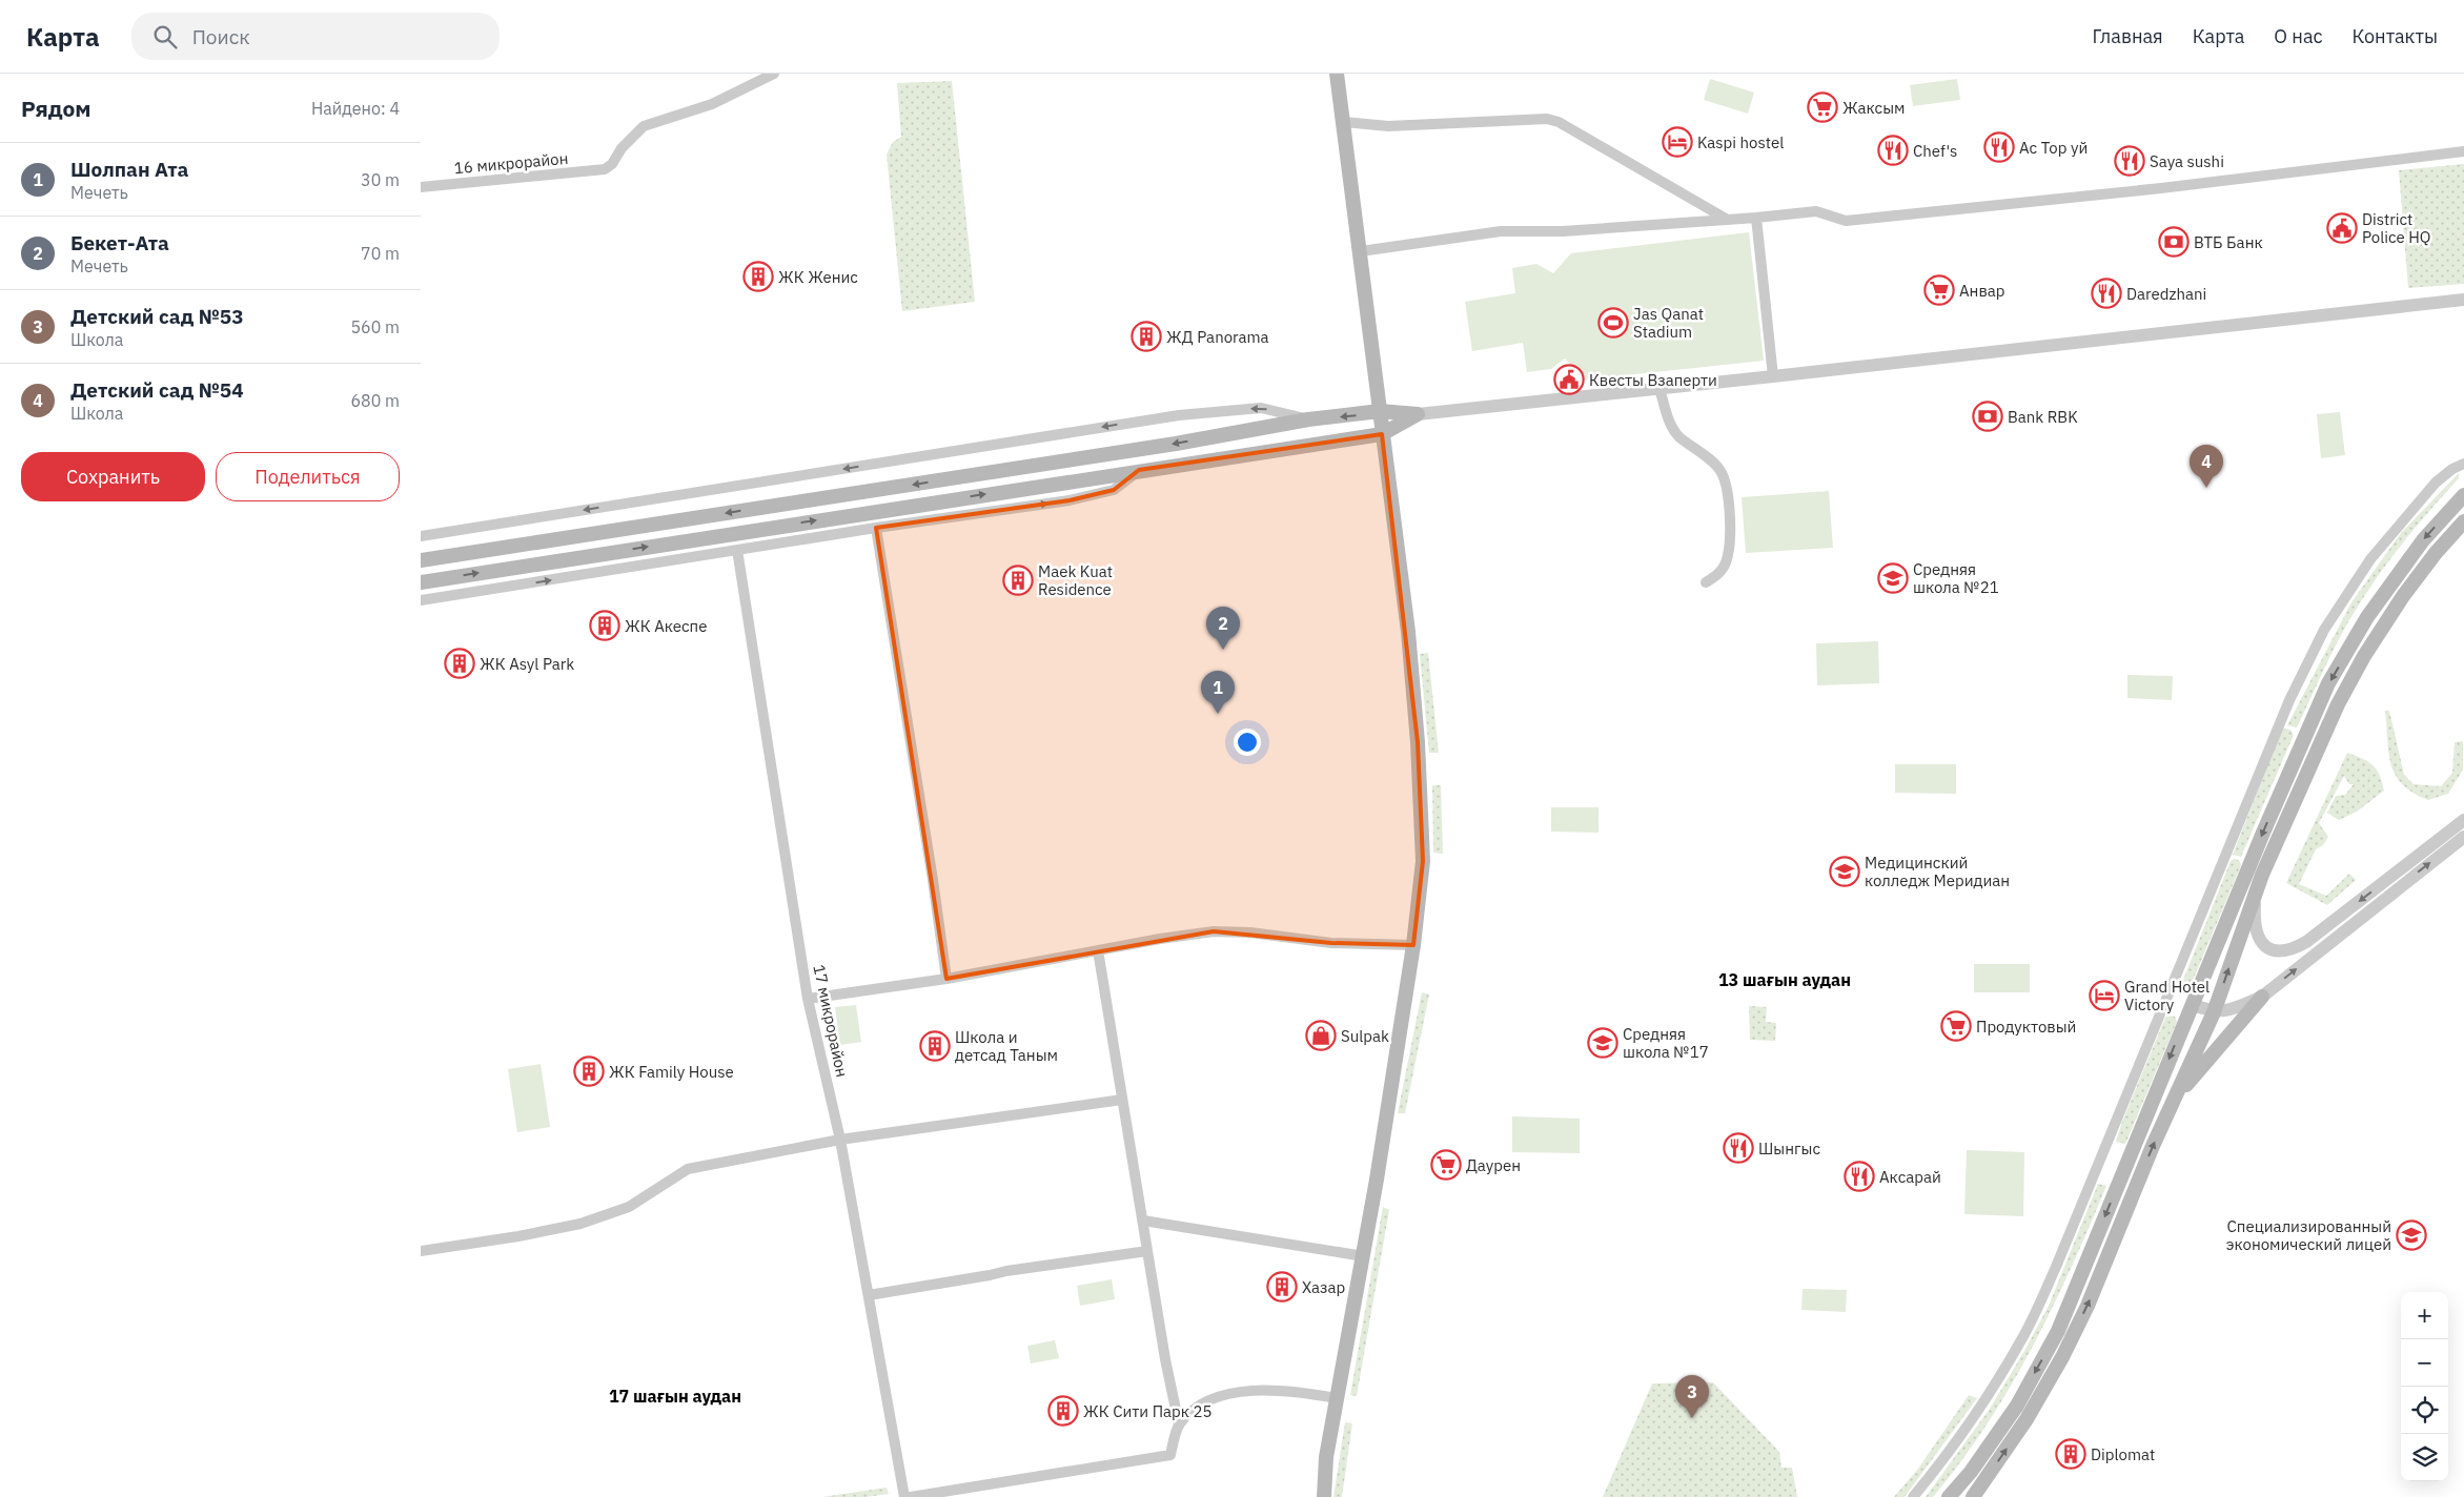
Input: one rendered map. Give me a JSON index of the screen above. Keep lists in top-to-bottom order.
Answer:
{
  "streets": {
    "street": ["16 микрорайон", "17 микрорайон"]
  },
  "districts": ["13 шағын аудан", "17 шағын аудан"],
  "places": {
    "supermarket": [
      "Жаксым",
      "Анвар",
      "Продуктовый",
      "Даурен"
    ],
    "hotel": ["Kaspi hostel", "Grand Hotel Victory"],
    "restaurant": [
      "Ас Тор уй",
      "Chef's",
      "Saya sushi",
      "Daredzhani",
      "Шынгыс",
      "Аксарай"
    ],
    "public building": ["District Police HQ", "Квесты Взаперти"],
    "bank": ["ВТБ Банк", "Bank RBK"],
    "building": [
      "ЖК Женис",
      "ЖД Panorama",
      "Maek Kuat Residence",
      "ЖК Акеспе",
      "ЖК Asyl Park",
      "Школа и детсад Таным",
      "ЖК Family House",
      "Хазар",
      "ЖК Сити Парк 25",
      "Diplomat"
    ],
    "sports": ["Jas Qanat Stadium"],
    "school or university": [
      "Средняя школа №21",
      "Медицинский колледж Меридиан",
      "Средняя школа №17",
      "Специализированный экономический лицей"
    ],
    "shop": ["Sulpak"]
  },
  "page": {
    "header": "Карта",
    "search": "Поиск",
    "nav": [
      "Главная",
      "Карта",
      "О нас",
      "Контакты"
    ],
    "heading": ["Рядом", "Найдено: 4"],
    "list": [
      {
        "mark": "1",
        "name": "Шолпан Ата",
        "note": "Мечеть",
        "value": "30 m"
      },
      {
        "mark": "2",
        "name": "Бекет-Ата",
        "note": "Мечеть",
        "value": "70 m"
      },
      {
        "mark": "3",
        "name": "Детский сад №53",
        "note": "Школа",
        "value": "560 m"
      },
      {
        "mark": "4",
        "name": "Детский сад №54",
        "note": "Школа",
        "value": "680 m"
      }
    ],
    "buttons": ["Сохранить", "Поделиться"],
    "pins": [
      "4",
      "2",
      "1",
      "3"
    ],
    "map_buttons": ["+", "−"]
  }
}
